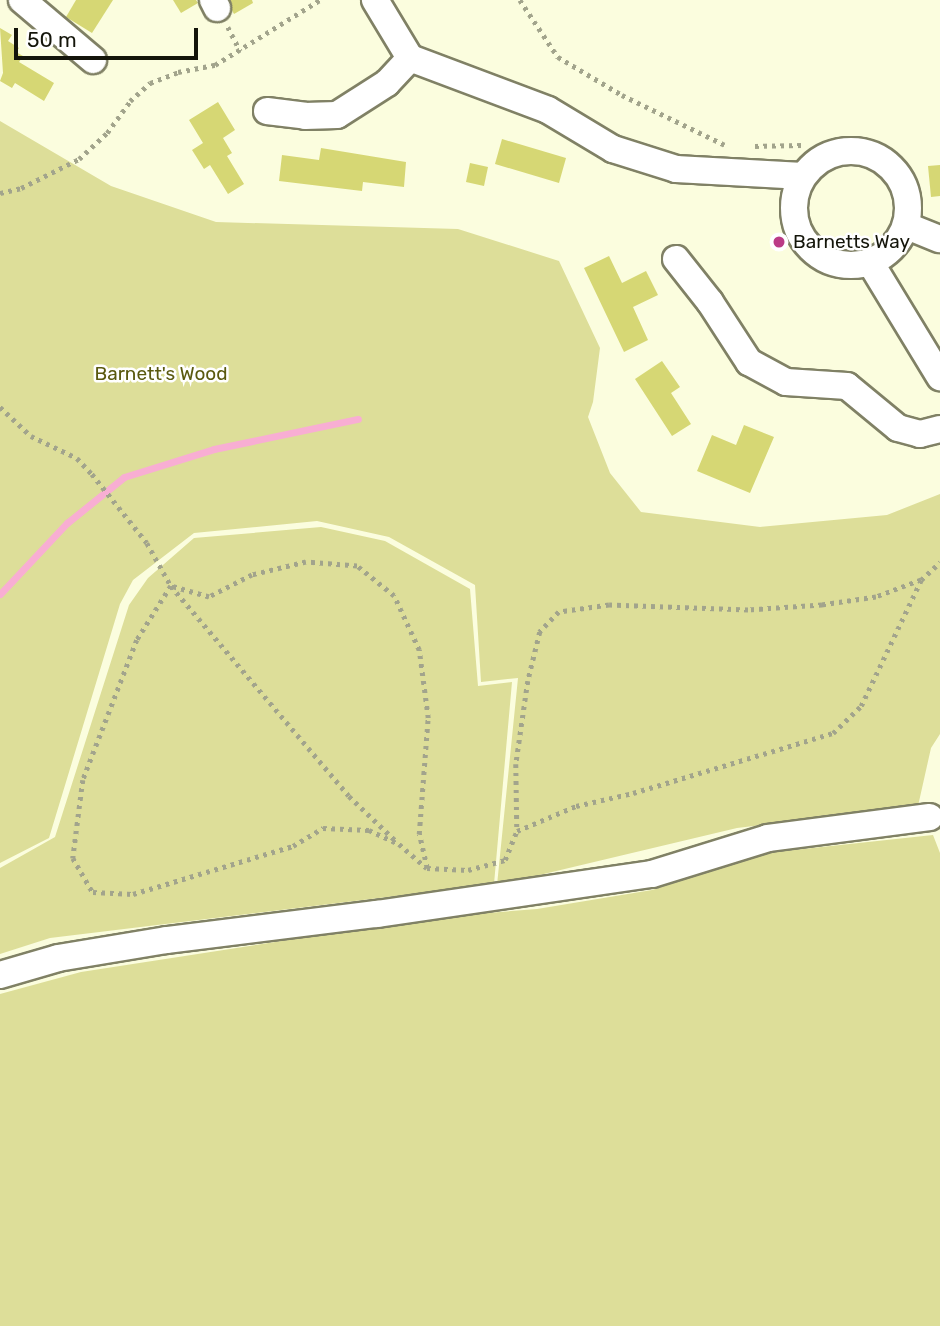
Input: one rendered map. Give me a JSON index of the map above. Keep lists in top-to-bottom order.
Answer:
{
  "parks": ["Barnett's Wood"],
  "places": ["Barnetts Way"],
  "scale_bar": "50 m"
}
